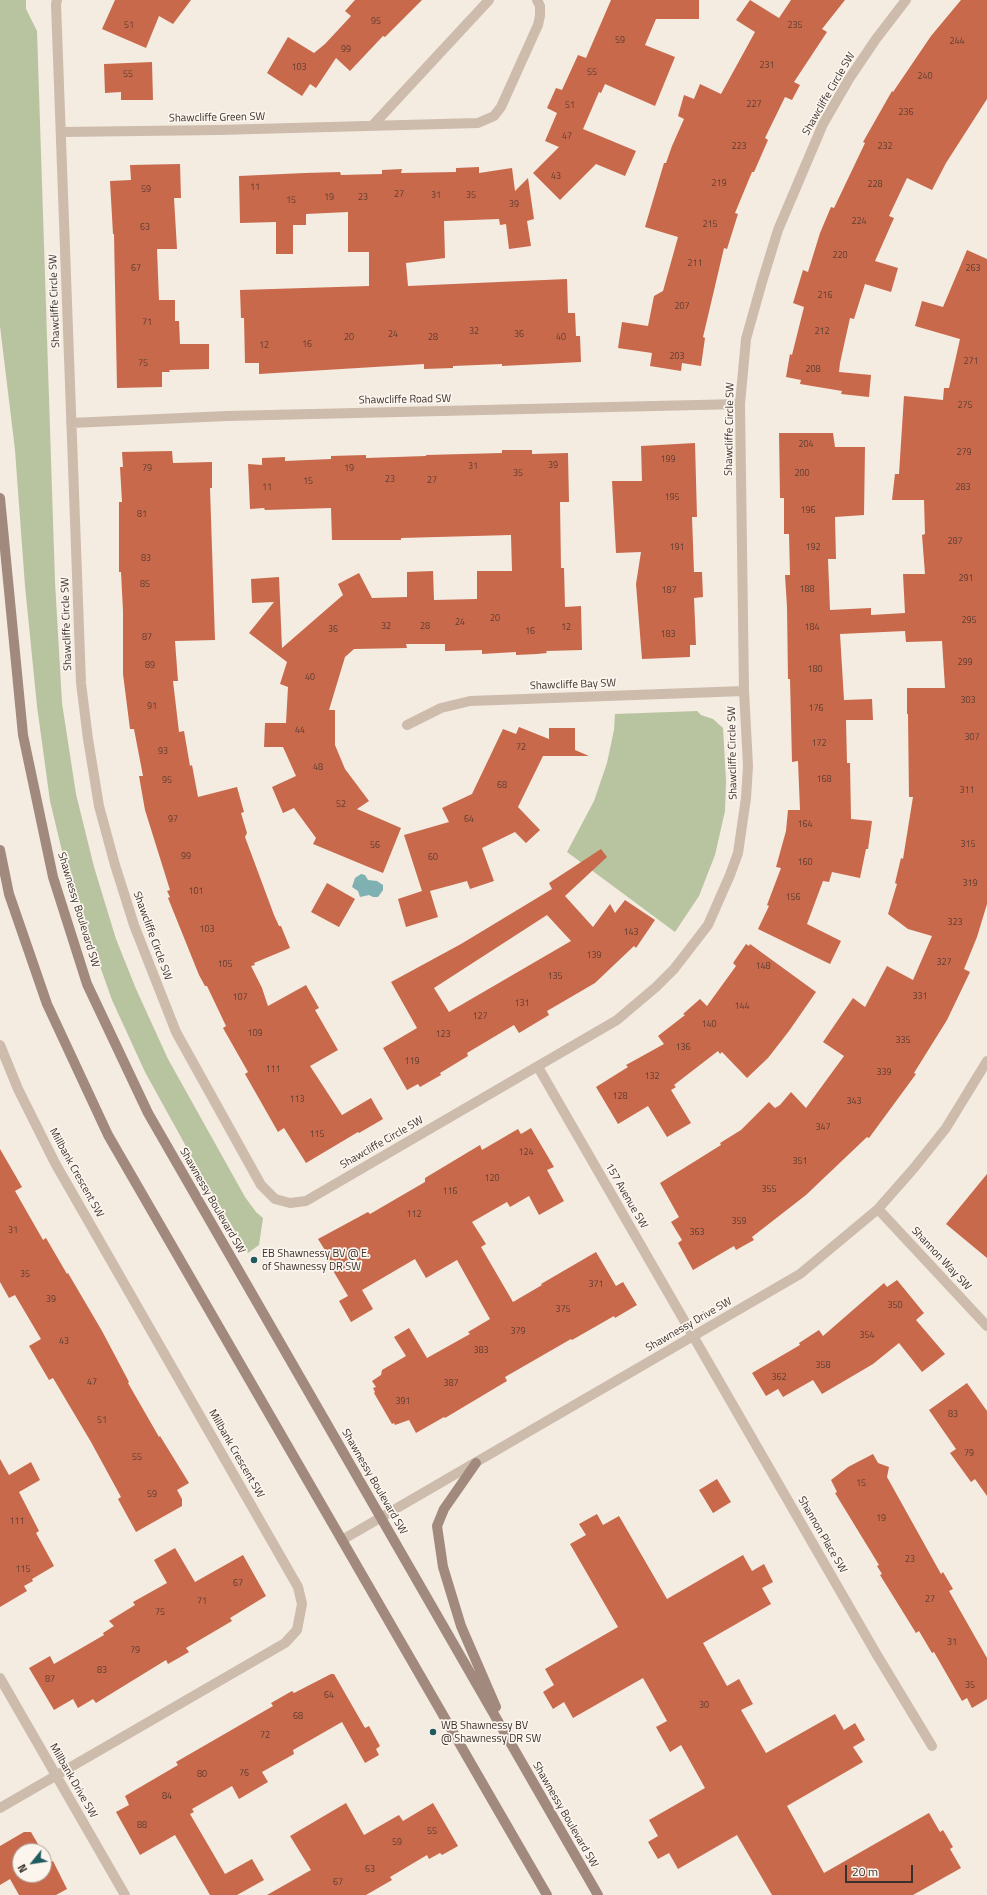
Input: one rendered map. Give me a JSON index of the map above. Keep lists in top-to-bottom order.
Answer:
{
  "streets": {
    "main road": ["Shawnessy Boulevard SW"],
    "street": [
      "Shawcliffe Circle SW",
      "Shawcliffe Green SW",
      "Shawcliffe Road SW",
      "Shawcliffe Bay SW",
      "Millbank Crescent SW",
      "157 Avenue SW",
      "Shannon Way SW",
      "Shawnessy Drive SW",
      "Shannon Place SW",
      "Millbank Drive SW"
    ]
  },
  "crossings": [
    ["Shawcliffe Circle SW", "Shawcliffe Green SW"],
    ["Shawcliffe Circle SW", "Shawcliffe Road SW"],
    ["Shawcliffe Circle SW", "Shawcliffe Bay SW"],
    ["Shawcliffe Circle SW", "157 Avenue SW"],
    ["Shawnessy Boulevard SW", "Shawnessy Drive SW"],
    ["Millbank Crescent SW", "Millbank Drive SW"],
    ["157 Avenue SW", "Shawnessy Drive SW"],
    ["157 Avenue SW", "Shannon Place SW"],
    ["Shannon Way SW", "Shawnessy Drive SW"],
    ["Shawnessy Drive SW", "Shannon Place SW"]
  ],
  "places": ["EB Shawnessy BV @ E. of Shawnessy DR SW", "WB Shawnessy BV @ Shawnessy DR SW"],
  "house_numbers": [
    "95",
    "51",
    "235",
    "59",
    "244",
    "99",
    "231",
    "103",
    "55",
    "55",
    "240",
    "227",
    "51",
    "236",
    "47",
    "223",
    "232",
    "43",
    "219",
    "228",
    "11",
    "59",
    "27",
    "31",
    "35",
    "19",
    "23",
    "15",
    "39",
    "224",
    "215",
    "63",
    "220",
    "211",
    "67",
    "263",
    "216",
    "207",
    "71",
    "32",
    "212",
    "24",
    "36",
    "20",
    "28",
    "40",
    "16",
    "12",
    "203",
    "271",
    "75",
    "208",
    "275",
    "204",
    "279",
    "199",
    "39",
    "31",
    "79",
    "19",
    "35",
    "200",
    "23",
    "27",
    "15",
    "11",
    "283",
    "195",
    "196",
    "81",
    "287",
    "191",
    "192",
    "83",
    "291",
    "85",
    "188",
    "187",
    "20",
    "295",
    "24",
    "32",
    "28",
    "12",
    "184",
    "36",
    "16",
    "183",
    "87",
    "299",
    "89",
    "180",
    "40",
    "303",
    "91",
    "176",
    "44",
    "307",
    "172",
    "72",
    "93",
    "48",
    "168",
    "95",
    "68",
    "311",
    "52",
    "97",
    "64",
    "164",
    "315",
    "56",
    "99",
    "60",
    "160",
    "319",
    "101",
    "156",
    "323",
    "103",
    "143",
    "139",
    "327",
    "105",
    "148",
    "135",
    "331",
    "107",
    "131",
    "144",
    "127",
    "140",
    "109",
    "123",
    "335",
    "136",
    "119",
    "111",
    "339",
    "132",
    "128",
    "113",
    "343",
    "347",
    "115",
    "124",
    "351",
    "120",
    "355",
    "116",
    "112",
    "359",
    "31",
    "363",
    "35",
    "371",
    "39",
    "350",
    "375",
    "379",
    "354",
    "43",
    "383",
    "358",
    "362",
    "47",
    "387",
    "391",
    "83",
    "51",
    "79",
    "55",
    "15",
    "59",
    "19",
    "111",
    "23",
    "115",
    "67",
    "27",
    "71",
    "75",
    "31",
    "79",
    "83",
    "87",
    "35",
    "64",
    "30",
    "68",
    "72",
    "76",
    "80",
    "84",
    "88",
    "55",
    "59",
    "63",
    "67"
  ],
  "scale_bar": "20 m",
  "north": "bottom left"
}
